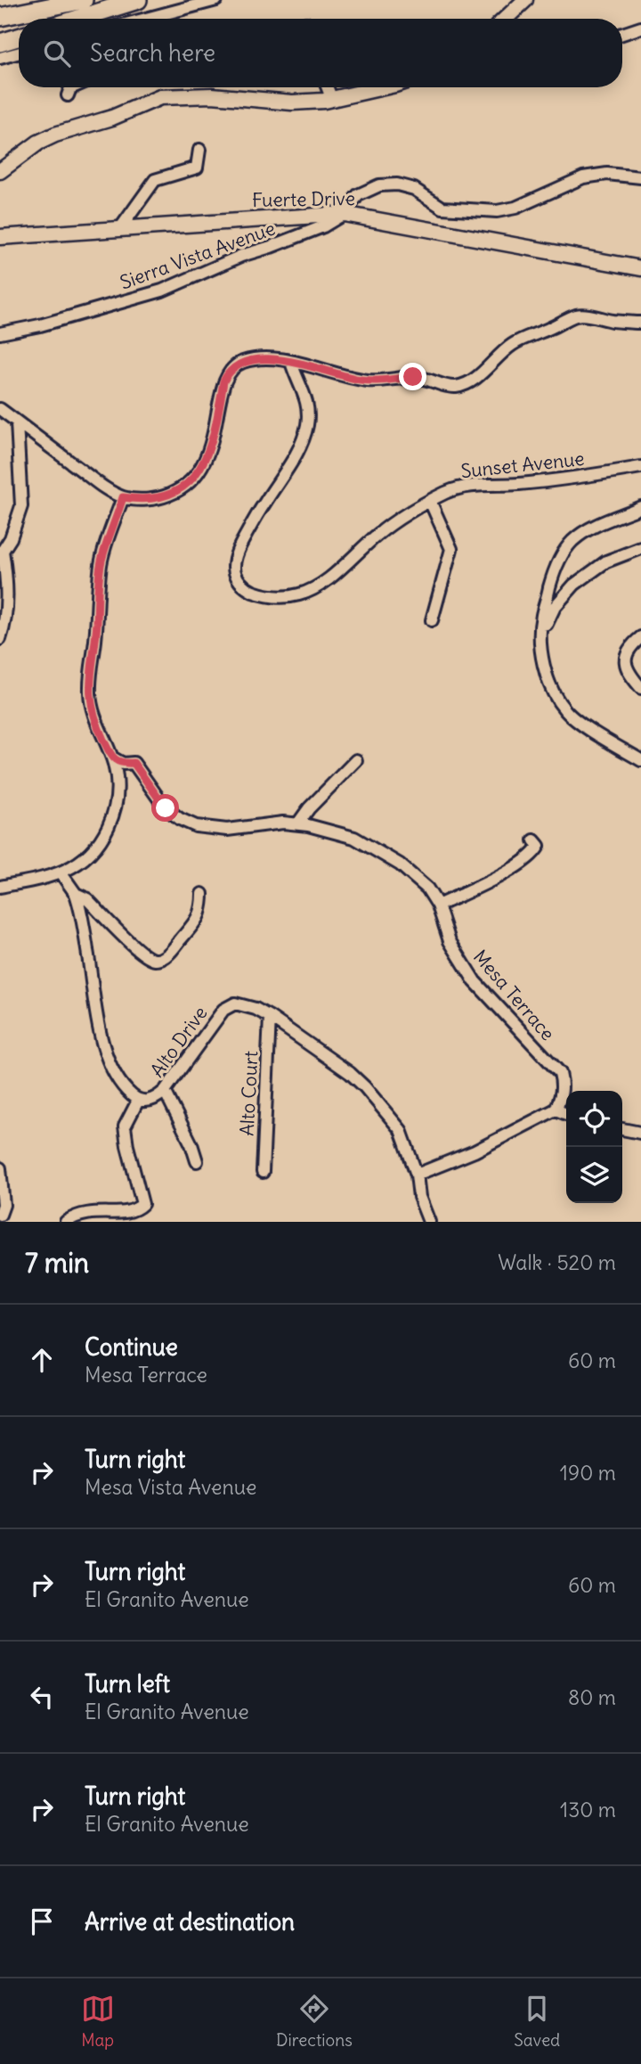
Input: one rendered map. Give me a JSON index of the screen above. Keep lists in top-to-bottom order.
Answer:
{
  "streets": {
    "main road": ["Fuerte Drive"],
    "street": [
      "Sierra Vista Avenue",
      "Sunset Avenue",
      "Mesa Terrace",
      "Alto Drive",
      "Alto Court"
    ]
  },
  "crossings": [
    ["Fuerte Drive", "Sierra Vista Avenue"],
    ["Alto Drive", "Alto Court"]
  ],
  "page": {
    "search": "Search here",
    "heading": ["7 min", "Walk · 520 m"],
    "list": [
      ["Continue", "Mesa Terrace", "60 m"],
      ["Turn right", "Mesa Vista Avenue", "190 m"],
      ["Turn right", "El Granito Avenue", "60 m"],
      ["Turn left", "El Granito Avenue", "80 m"],
      ["Turn right", "El Granito Avenue", "130 m"],
      "Arrive at destination"
    ],
    "nav": ["Map", "Directions", "Saved"]
  }
}
